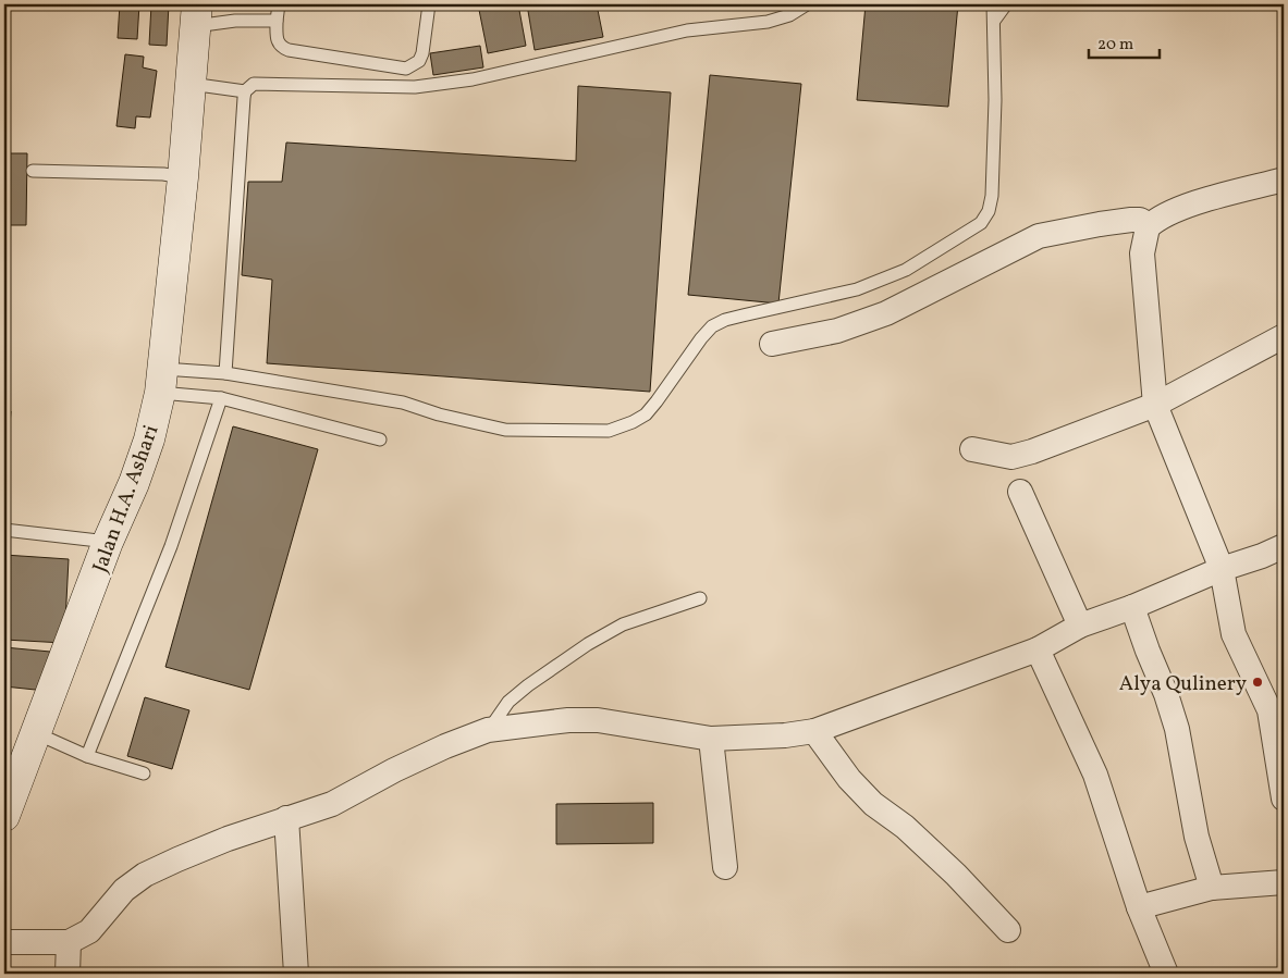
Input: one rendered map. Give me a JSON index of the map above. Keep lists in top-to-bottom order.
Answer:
{
  "streets": {
    "street": ["Jalan H.A. Ashari"]
  },
  "places": ["Alya Qulinery"],
  "scale_bar": "20 m"
}
